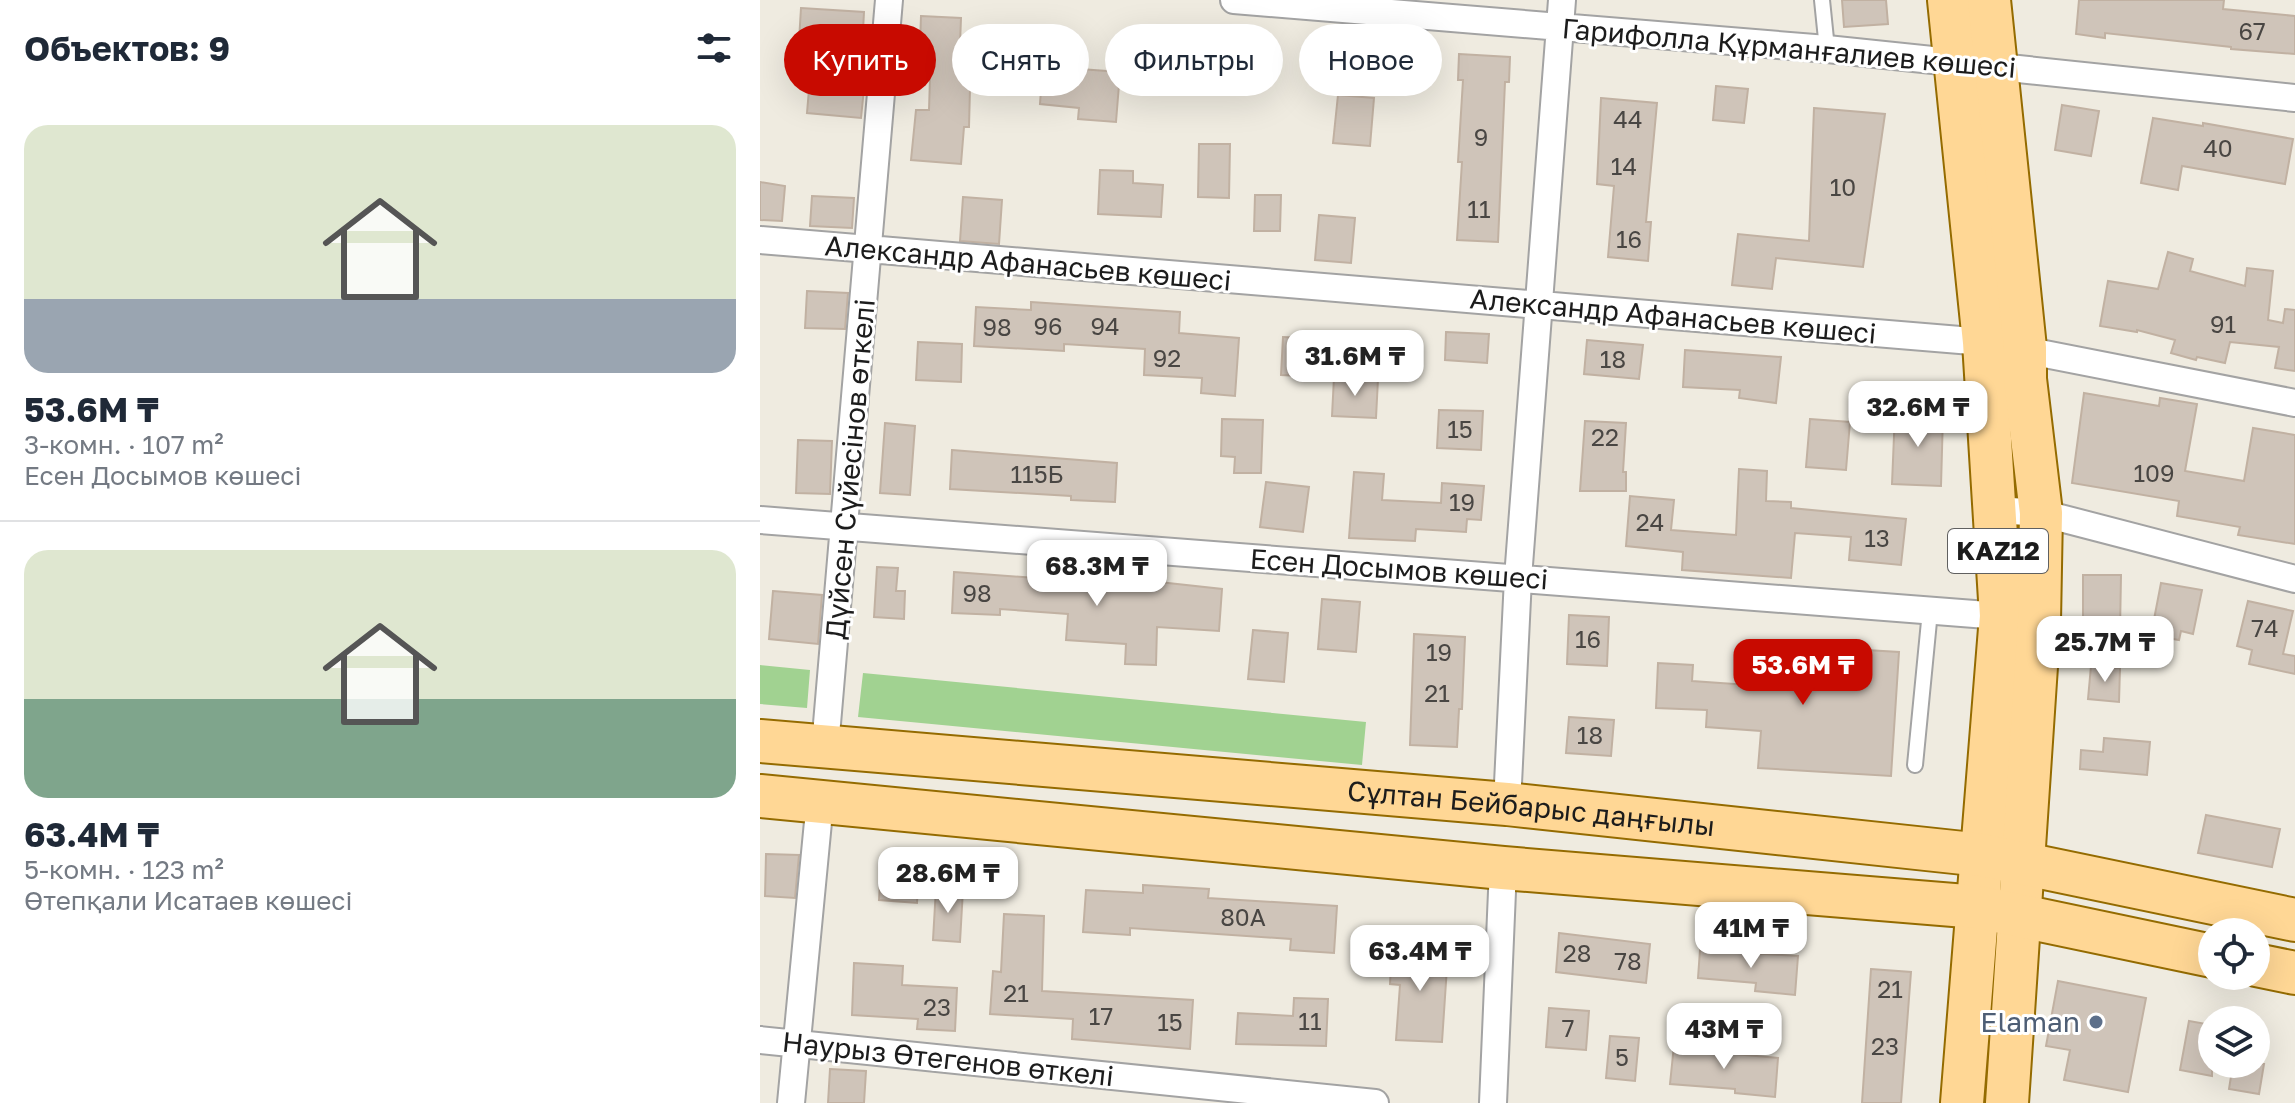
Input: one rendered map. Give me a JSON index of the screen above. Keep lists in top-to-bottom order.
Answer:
{
  "streets": {
    "main road": ["KAZ12", "Сұлтан Бейбарыс даңғылы"],
    "street": [
      "Гарифолла Құрманғалиев көшесі",
      "Александр Афанасьев көшесі",
      "Дүйсен Сүйесінов өткелі",
      "Есен Досымов көшесі",
      "Наурыз Өтегенов өткелі"
    ]
  },
  "crossings": [
    ["Гарифолла Құрманғалиев көшесі", "KAZ12"],
    ["Александр Афанасьев көшесі", "Дүйсен Сүйесінов өткелі"],
    ["Александр Афанасьев көшесі", "KAZ12"],
    ["Дүйсен Сүйесінов өткелі", "Есен Досымов көшесі"],
    ["Дүйсен Сүйесінов өткелі", "Сұлтан Бейбарыс даңғылы"],
    ["KAZ12", "Есен Досымов көшесі"],
    ["KAZ12", "Сұлтан Бейбарыс даңғылы"]
  ],
  "places": ["Elaman"],
  "house_numbers": [
    "67",
    "44",
    "9",
    "40",
    "14",
    "10",
    "11",
    "16",
    "91",
    "96",
    "94",
    "98",
    "92",
    "18",
    "15",
    "22",
    "109",
    "115Б",
    "19",
    "24",
    "13",
    "98",
    "74",
    "16",
    "19",
    "21",
    "18",
    "80А",
    "28",
    "78",
    "21",
    "21",
    "23",
    "17",
    "11",
    "15",
    "7",
    "23",
    "5"
  ],
  "page": {
    "heading": "Объектов: 9",
    "chip": [
      "Купить",
      "Снять",
      "Фильтры",
      "Новое"
    ],
    "list": [
      {
        "name": "53.6M ₸",
        "note": "3-комн. · 107 m² · Есен Досымов көшесі"
      },
      {
        "name": "63.4M ₸",
        "note": "5-комн. · 123 m² · Өтепқали Исатаев көшесі"
      }
    ],
    "price": [
      "31.6M ₸",
      "32.6M ₸",
      "68.3M ₸",
      "25.7M ₸",
      "53.6M ₸",
      "28.6M ₸",
      "41M ₸",
      "63.4M ₸",
      "43M ₸"
    ]
  }
}
